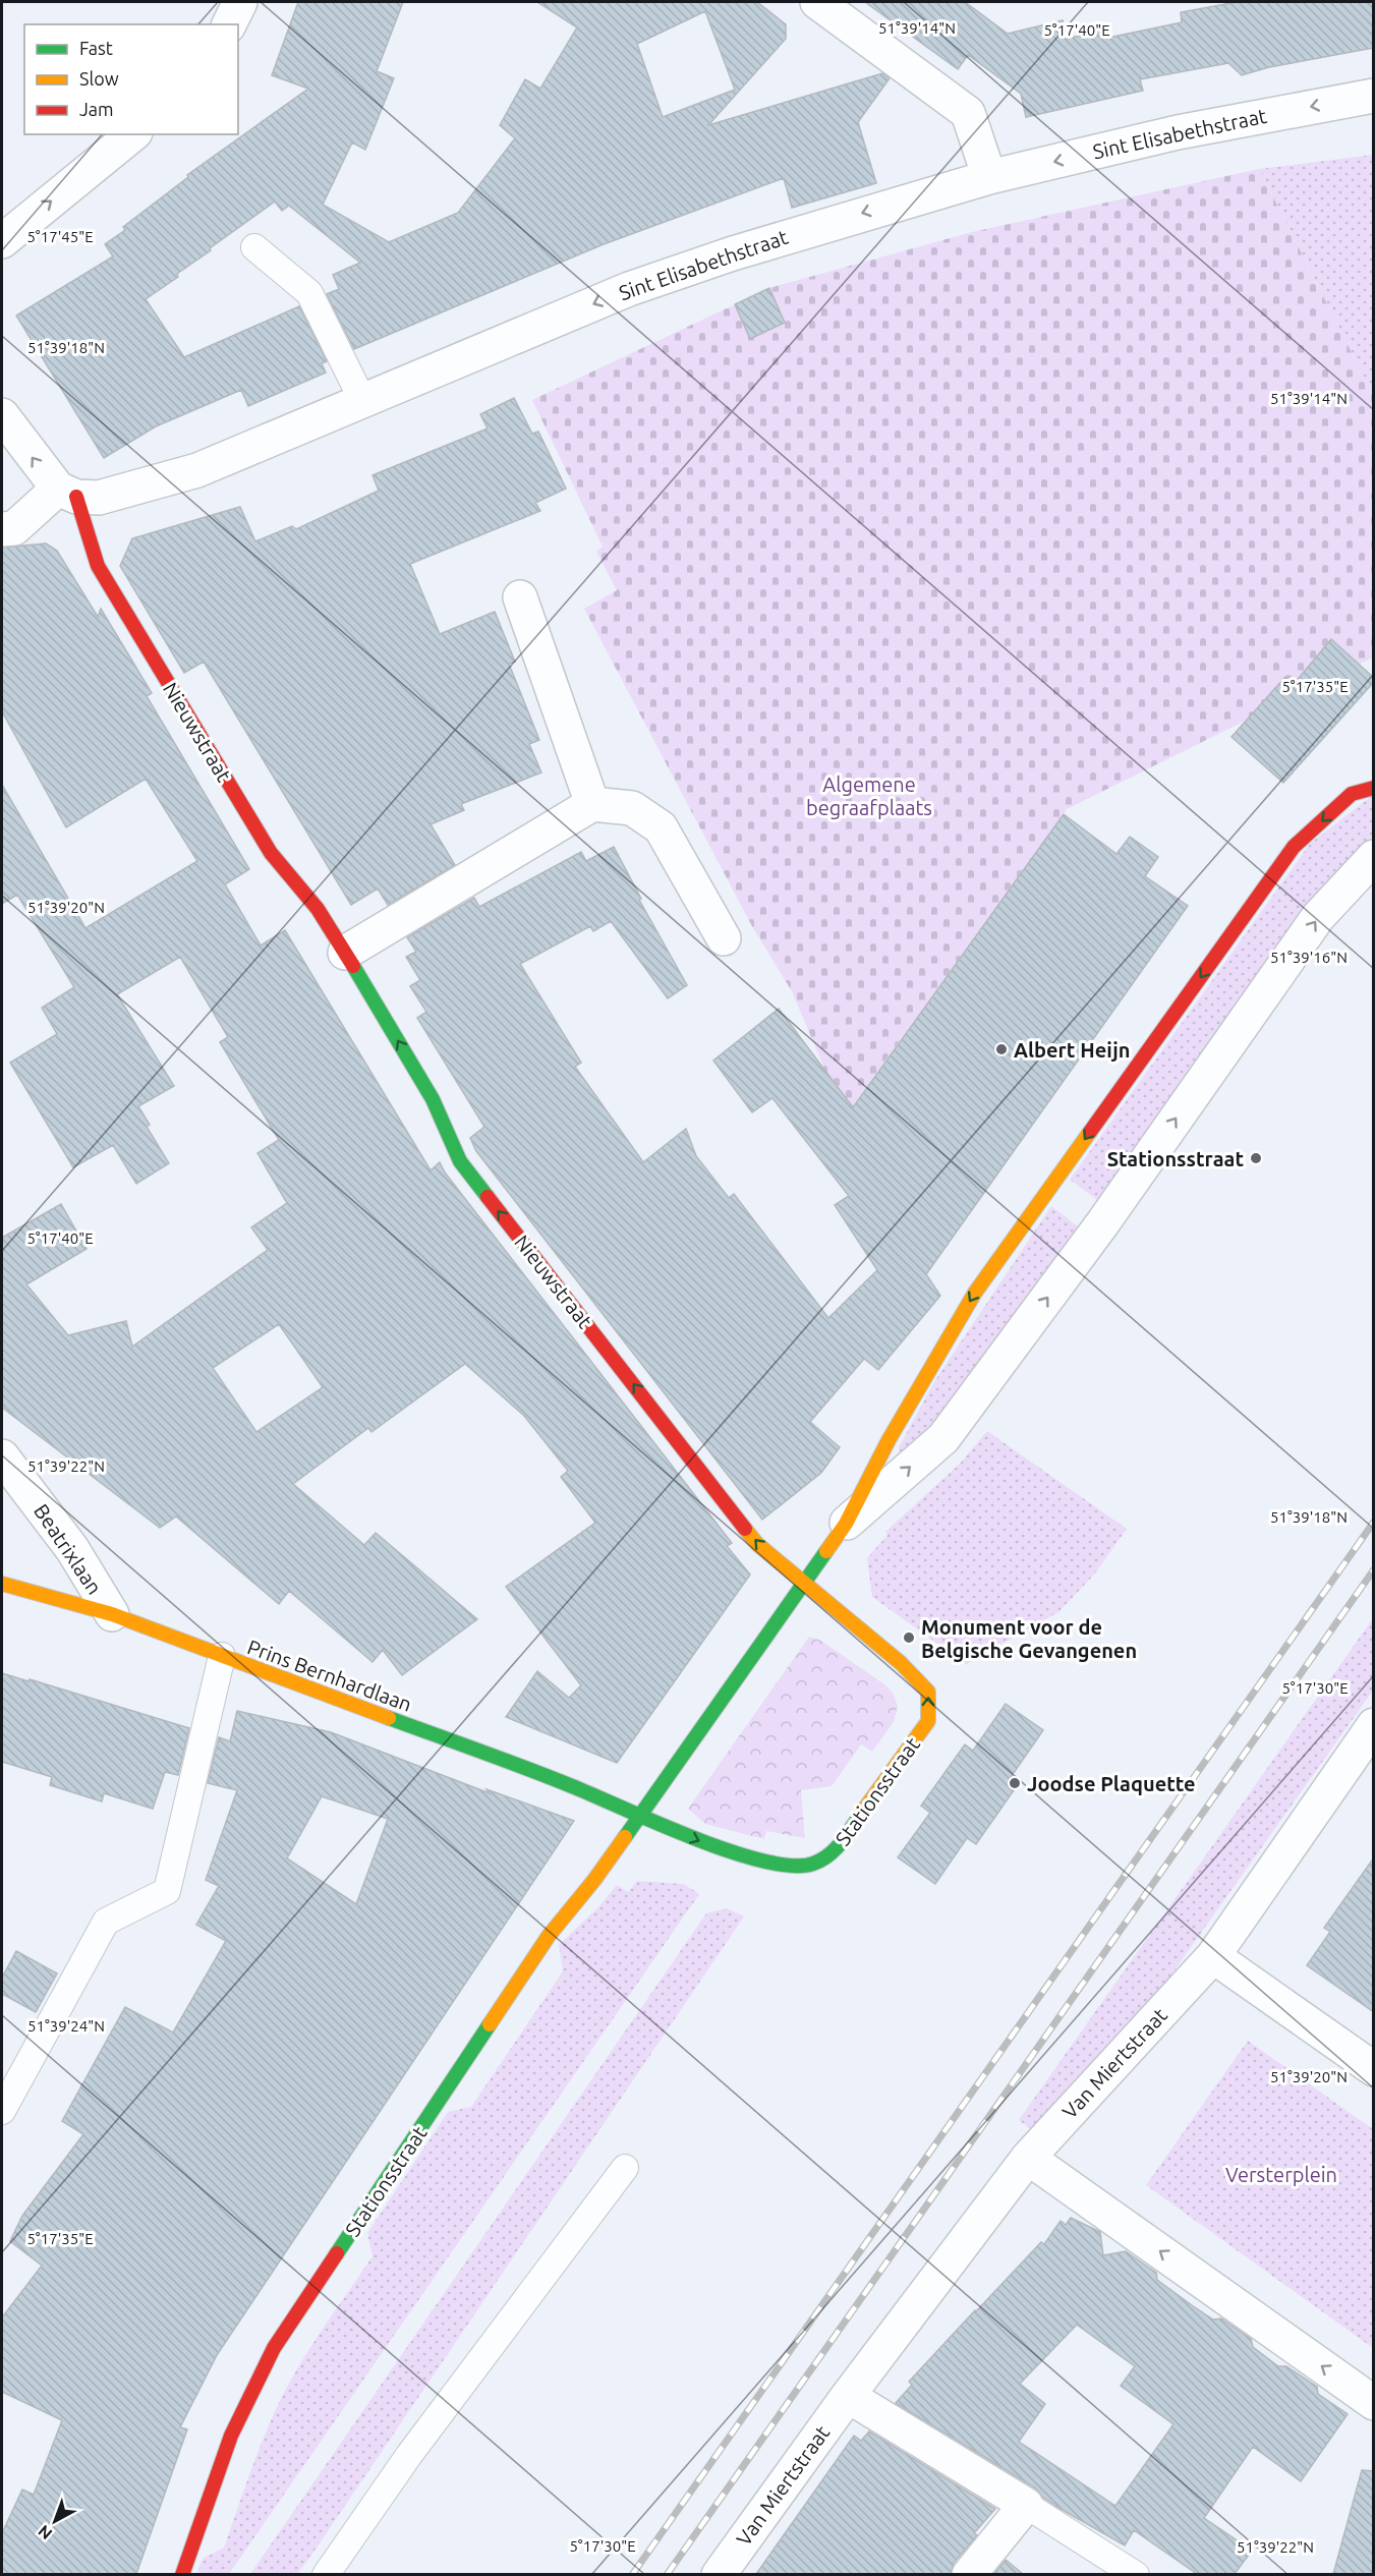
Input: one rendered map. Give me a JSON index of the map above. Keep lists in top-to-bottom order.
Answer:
{
  "streets": {
    "street": [
      "Sint Elisabethstraat",
      "Nieuwstraat",
      "Beatrixlaan",
      "Prins Bernhardlaan",
      "Stationsstraat",
      "Van Miertstraat"
    ]
  },
  "crossings": [
    ["Sint Elisabethstraat", "Nieuwstraat"],
    ["Nieuwstraat", "Stationsstraat"],
    ["Beatrixlaan", "Prins Bernhardlaan"],
    ["Prins Bernhardlaan", "Stationsstraat"]
  ],
  "one_way": ["Sint Elisabethstraat", "Nieuwstraat"],
  "parks": ["Algemene begraafplaats", "Versterplein"],
  "places": [
    "Albert Heijn",
    "Stationsstraat",
    "Monument voor de Belgische Gevangenen",
    "Joodse Plaquette"
  ],
  "legend": ["Fast", "Slow", "Jam"],
  "north": "bottom left",
  "coordinates": [
    "51°39'14\"N",
    "5°17'40\"E",
    "5°17'45\"E",
    "51°39'18\"N",
    "5°17'35\"E",
    "51°39'20\"N",
    "51°39'16\"N",
    "51°39'22\"N",
    "5°17'30\"E",
    "51°39'24\"N"
  ]
}
